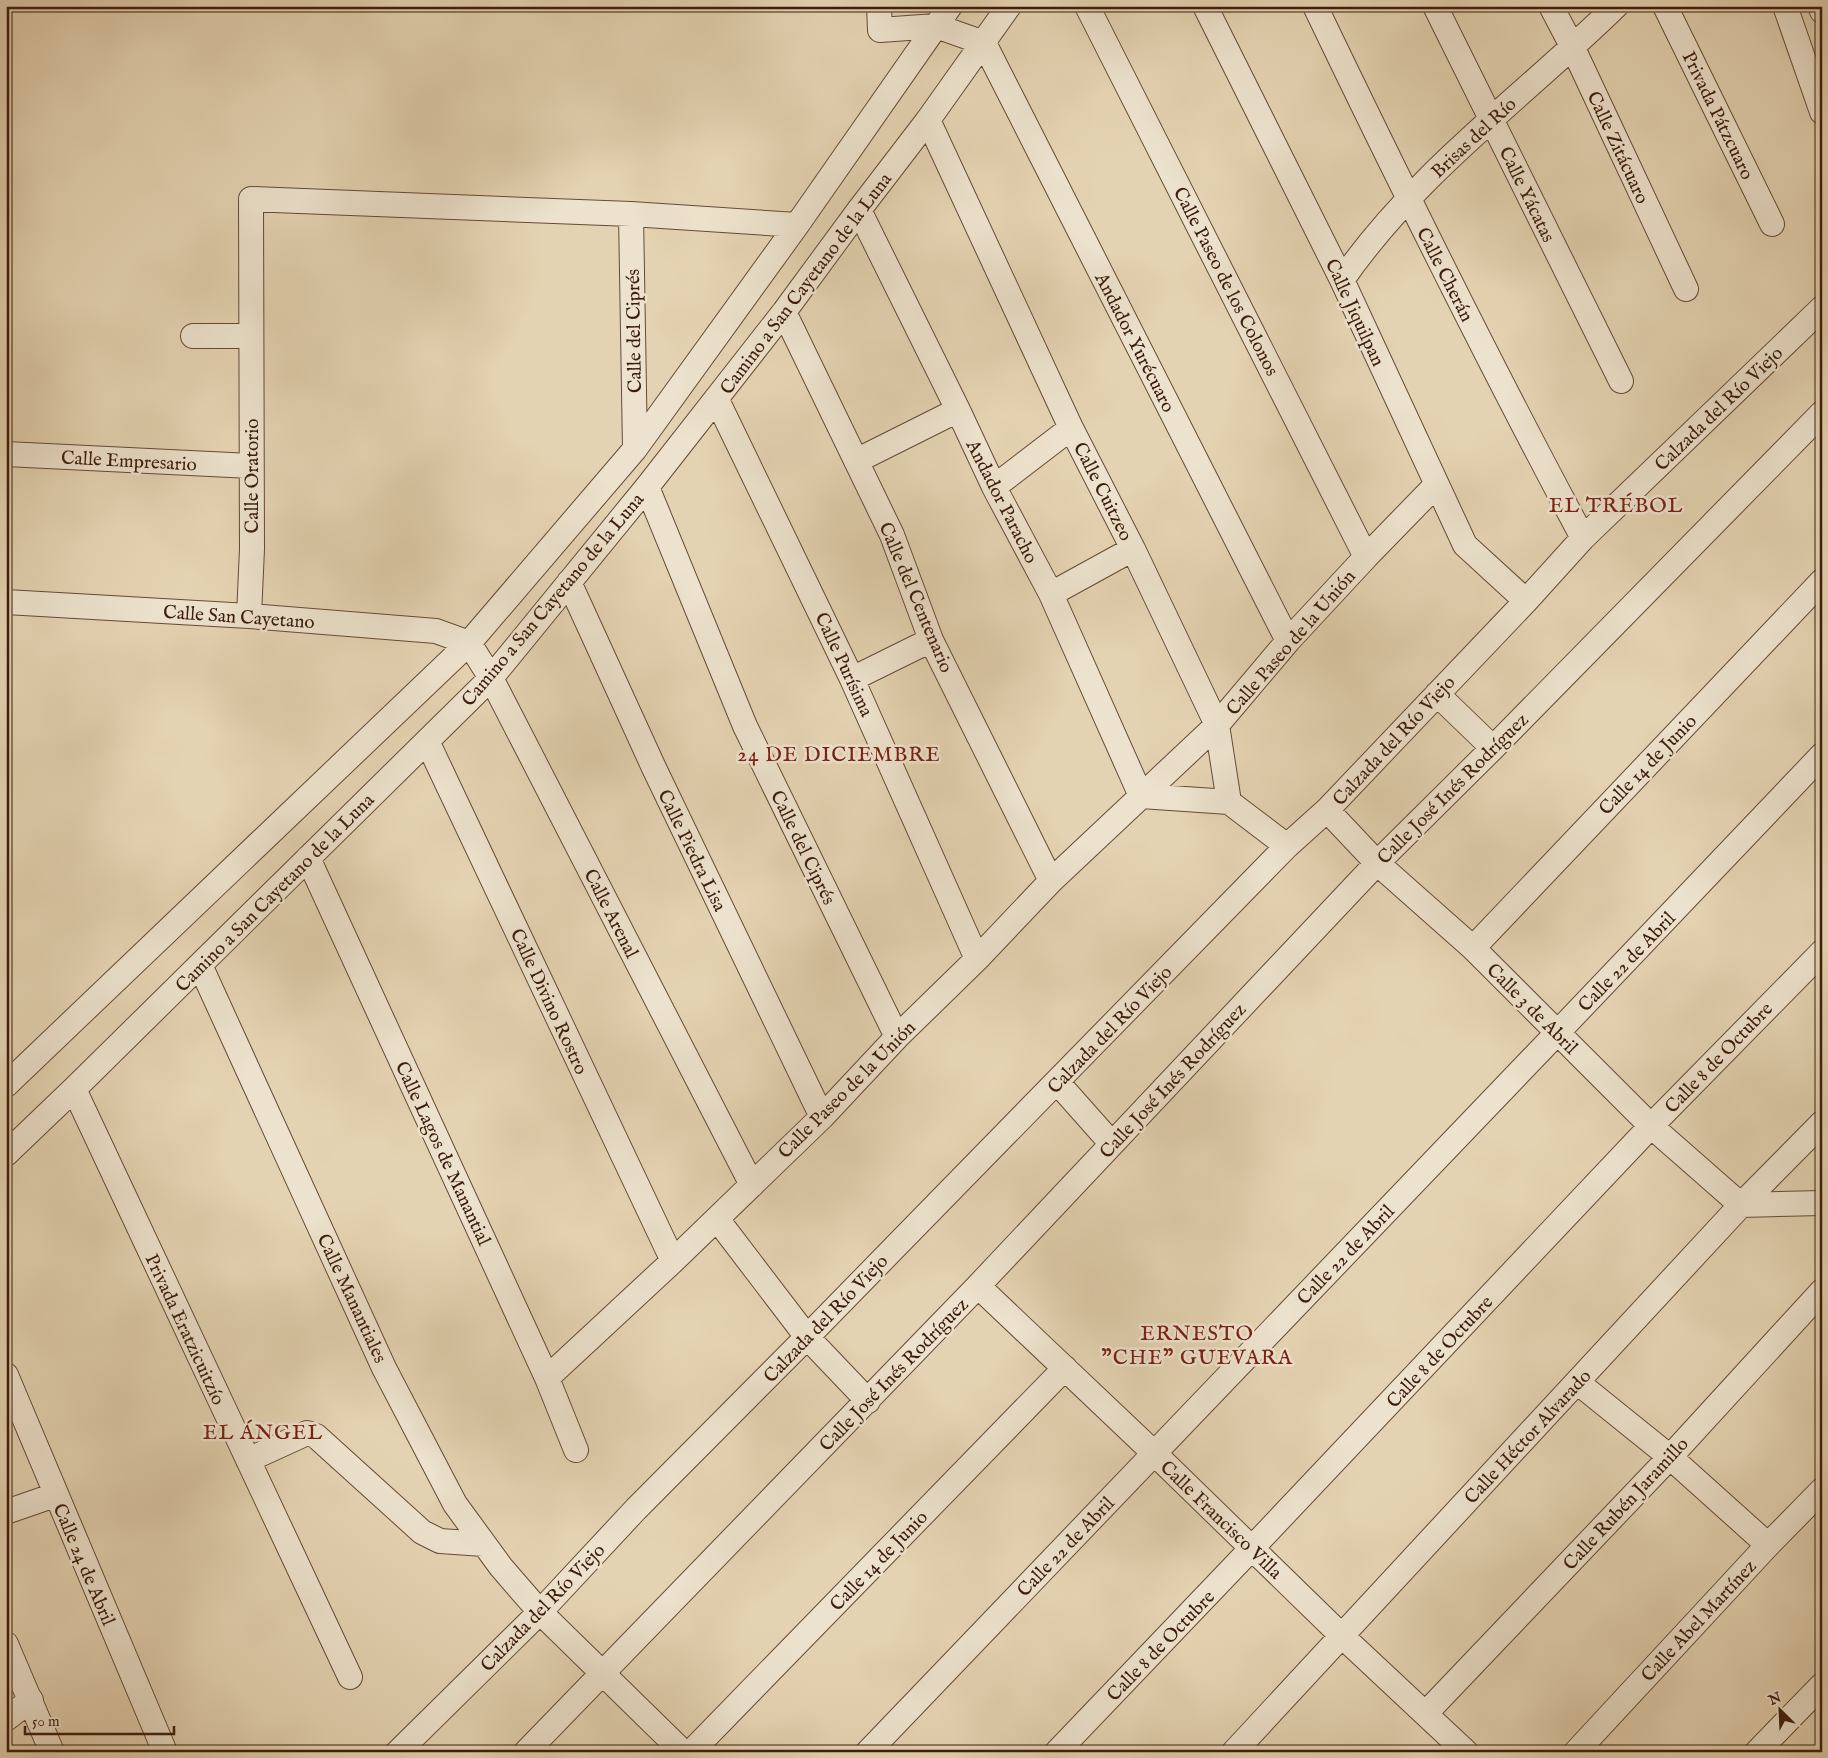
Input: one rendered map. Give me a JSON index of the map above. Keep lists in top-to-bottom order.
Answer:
{
  "streets": {
    "street": [
      "Privada Pátzcuaro",
      "Brisas del Río",
      "Calle Zitácuaro",
      "Calle Yácatas",
      "Calle Cherán",
      "Calle Paseo de los Colonos",
      "Camino a San Cayetano de la Luna",
      "Calle Jiquilpan",
      "Calle del Ciprés",
      "Andador Yurécuaro",
      "Calzada del Río Viejo",
      "Calle Empresario",
      "Calle Oratorio",
      "Calle Cuitzeo",
      "Andador Paracho",
      "Calle del Centenario",
      "Calle San Cayetano",
      "Calle Paseo de la Unión",
      "Calle Purísima",
      "Calle 14 de Junio",
      "Calle José Inés Rodríguez",
      "Calle Piedra Lisa",
      "Calle Arenal",
      "Calle 22 de Abril",
      "Calle Divino Rostro",
      "Calle 3 de Abril",
      "Calle 8 de Octubre",
      "Calle Lagos de Manantial",
      "Calle Manantiales",
      "Privada Eratzicuitzío",
      "Calle Héctor Alvarado",
      "Calle Rubén Jaramillo",
      "Calle Francisco Villa",
      "Calle 24 de Abril",
      "Calle Abel Martínez"
    ]
  },
  "crossings": [
    ["Brisas del Río", "Calle Zitácuaro"],
    ["Brisas del Río", "Calle Yácatas"],
    ["Brisas del Río", "Calle Cherán"],
    ["Brisas del Río", "Calle Jiquilpan"],
    ["Calle Cherán", "Calzada del Río Viejo"],
    ["Calle Paseo de los Colonos", "Calle Paseo de la Unión"],
    ["Camino a San Cayetano de la Luna", "Calle del Ciprés"],
    ["Camino a San Cayetano de la Luna", "Andador Yurécuaro"],
    ["Camino a San Cayetano de la Luna", "Calle Cuitzeo"],
    ["Camino a San Cayetano de la Luna", "Andador Paracho"],
    ["Camino a San Cayetano de la Luna", "Calle del Centenario"],
    ["Camino a San Cayetano de la Luna", "Calle San Cayetano"],
    ["Camino a San Cayetano de la Luna", "Calle Purísima"],
    ["Camino a San Cayetano de la Luna", "Calle Piedra Lisa"],
    ["Camino a San Cayetano de la Luna", "Calle Arenal"],
    ["Camino a San Cayetano de la Luna", "Calle Divino Rostro"],
    ["Camino a San Cayetano de la Luna", "Calle Lagos de Manantial"],
    ["Camino a San Cayetano de la Luna", "Calle Manantiales"],
    ["Camino a San Cayetano de la Luna", "Privada Eratzicuitzío"],
    ["Calle Jiquilpan", "Calzada del Río Viejo"],
    ["Calle Jiquilpan", "Calle Paseo de la Unión"],
    ["Calle del Ciprés", "Calle Oratorio"],
    ["Calle del Ciprés", "Calle Paseo de la Unión"],
    ["Andador Yurécuaro", "Calle Paseo de la Unión"],
    ["Calzada del Río Viejo", "Calle 3 de Abril"],
    ["Calzada del Río Viejo", "Calle Manantiales"],
    ["Calle Empresario", "Calle Oratorio"],
    ["Calle Oratorio", "Calle San Cayetano"],
    ["Calle Cuitzeo", "Calle Paseo de la Unión"],
    ["Andador Paracho", "Calle Paseo de la Unión"],
    ["Calle del Centenario", "Calle Paseo de la Unión"],
    ["Calle San Cayetano", "Calle Arenal"],
    ["Calle Paseo de la Unión", "Calle Purísima"],
    ["Calle Paseo de la Unión", "Calle Piedra Lisa"],
    ["Calle Paseo de la Unión", "Calle Arenal"],
    ["Calle Paseo de la Unión", "Calle Divino Rostro"],
    ["Calle Paseo de la Unión", "Calle Lagos de Manantial"],
    ["Calle 14 de Junio", "Calle 3 de Abril"],
    ["Calle 14 de Junio", "Calle Francisco Villa"],
    ["Calle José Inés Rodríguez", "Calle 3 de Abril"],
    ["Calle José Inés Rodríguez", "Calle Manantiales"],
    ["Calle José Inés Rodríguez", "Calle Francisco Villa"],
    ["Calle 22 de Abril", "Calle 3 de Abril"],
    ["Calle 22 de Abril", "Calle Francisco Villa"],
    ["Calle 3 de Abril", "Calle 8 de Octubre"],
    ["Calle 3 de Abril", "Calle Héctor Alvarado"],
    ["Calle 8 de Octubre", "Calle Francisco Villa"],
    ["Calle Héctor Alvarado", "Calle Francisco Villa"],
    ["Calle Rubén Jaramillo", "Calle Francisco Villa"]
  ],
  "districts": [
    "EL TRÉBOL",
    "24 DE DICIEMBRE",
    "ERNESTO \"CHE\" GUEVARA",
    "EL ÁNGEL"
  ],
  "scale_bar": "50 m",
  "north": "top left"
}
